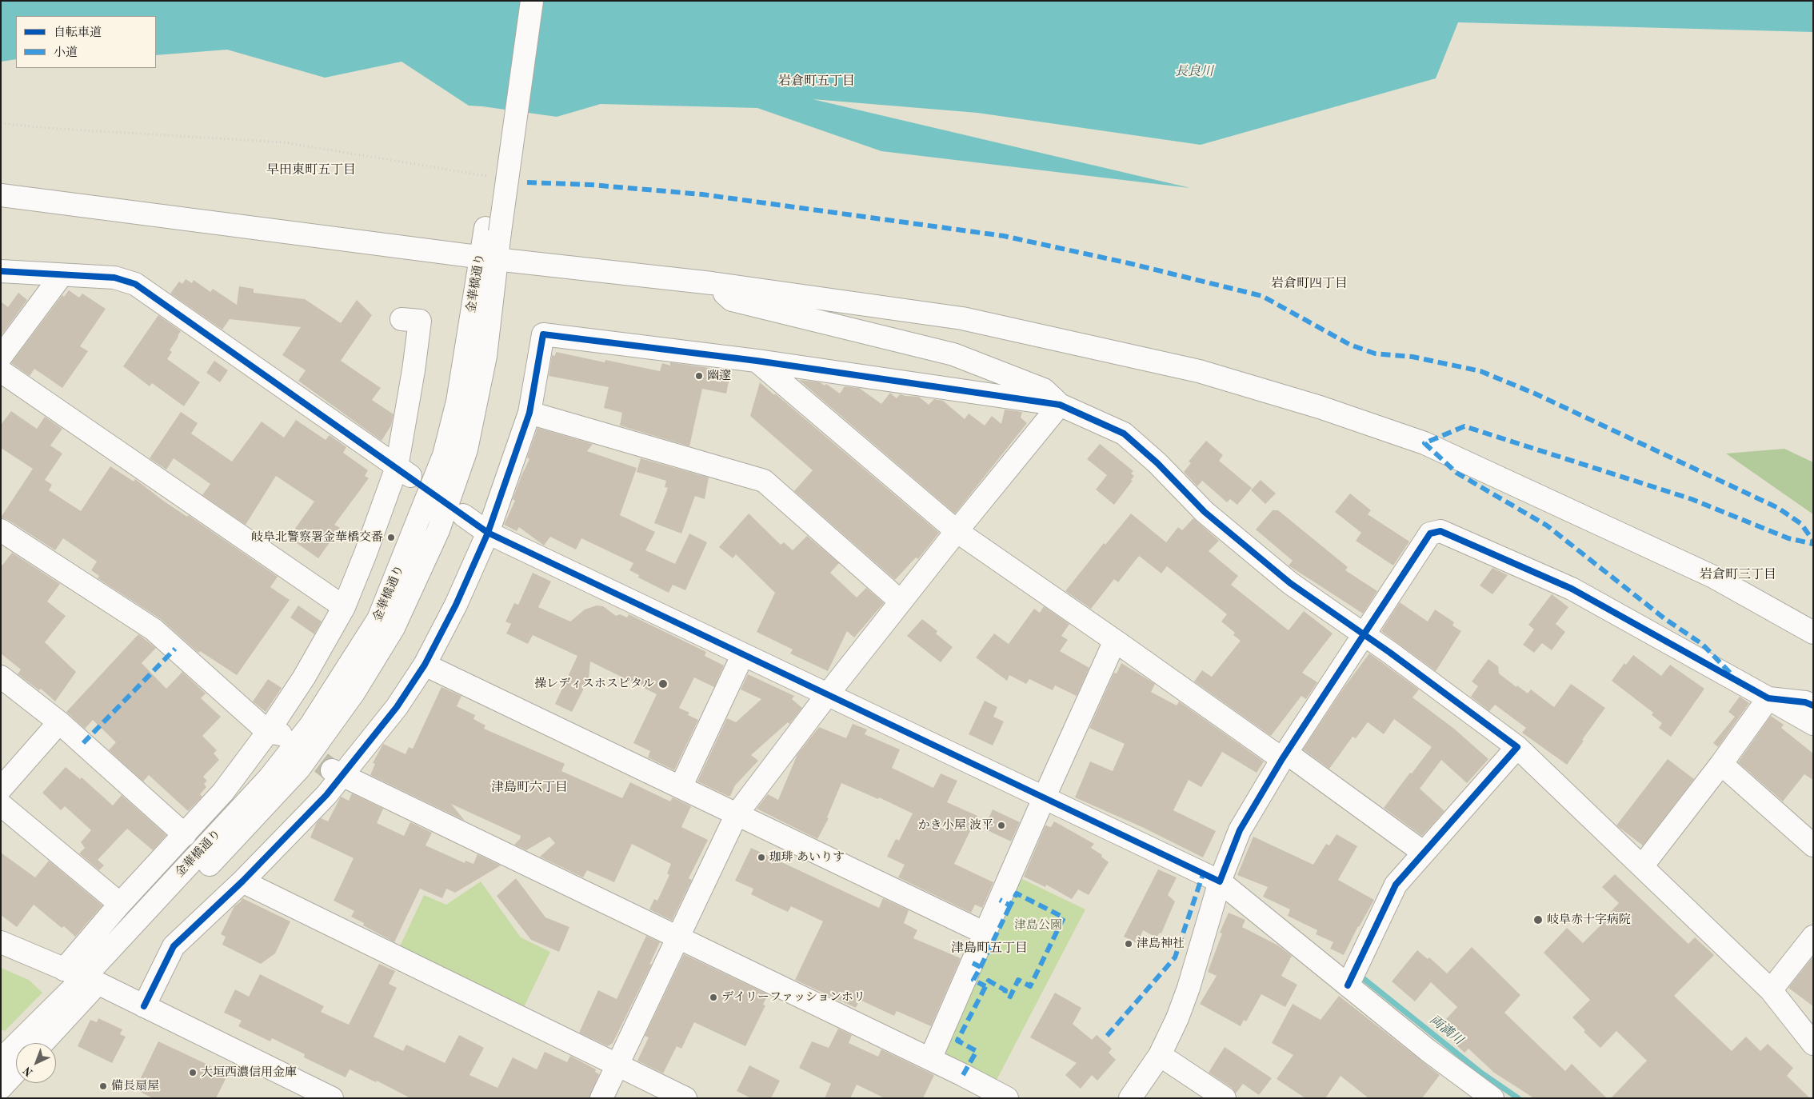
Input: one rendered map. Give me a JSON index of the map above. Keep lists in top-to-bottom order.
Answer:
{
  "streets": {
    "street": ["金華橋通り"]
  },
  "districts": [
    "岩倉町五丁目",
    "早田東町五丁目",
    "岩倉町四丁目",
    "岩倉町三丁目",
    "津島町六丁目",
    "津島町五丁目"
  ],
  "water": ["長良川", "両満川"],
  "parks": ["津島公園"],
  "places": [
    "幽邃",
    "岐阜北警察署金華橋交番",
    "操レディスホスピタル",
    "かき小屋 波平",
    "珈琲 あいりす",
    "岐阜赤十字病院",
    "津島神社",
    "デイリーファッションホリ",
    "大垣西濃信用金庫",
    "備長扇屋"
  ],
  "legend": ["自転車道", "小道"],
  "north": "bottom left"
}
